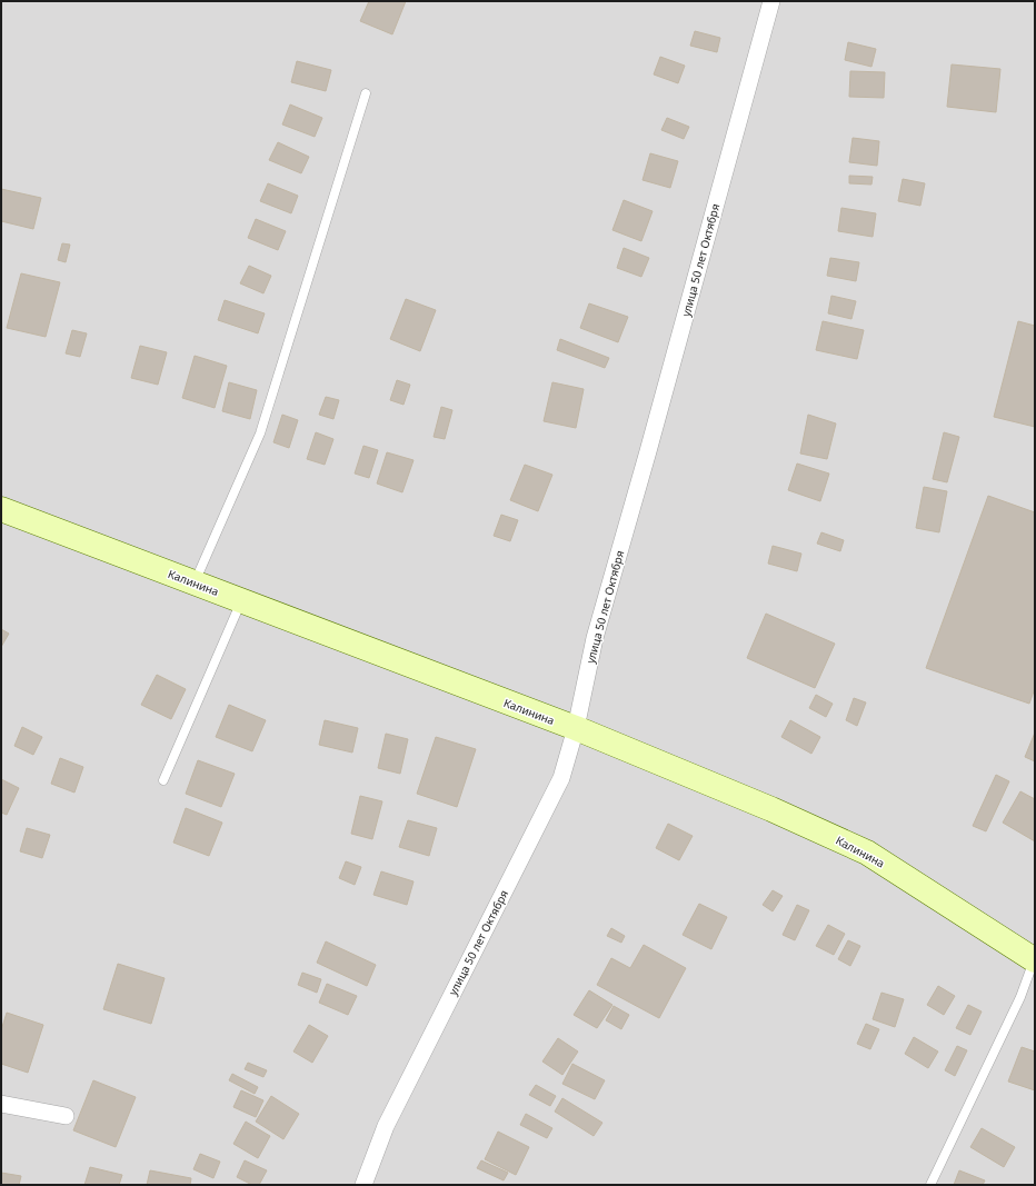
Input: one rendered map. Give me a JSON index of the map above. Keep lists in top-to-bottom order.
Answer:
{
  "streets": {
    "street": ["улица 50 лет Октября", "Калинина"]
  },
  "crossings": [
    ["улица 50 лет Октября", "Калинина"]
  ]
}
